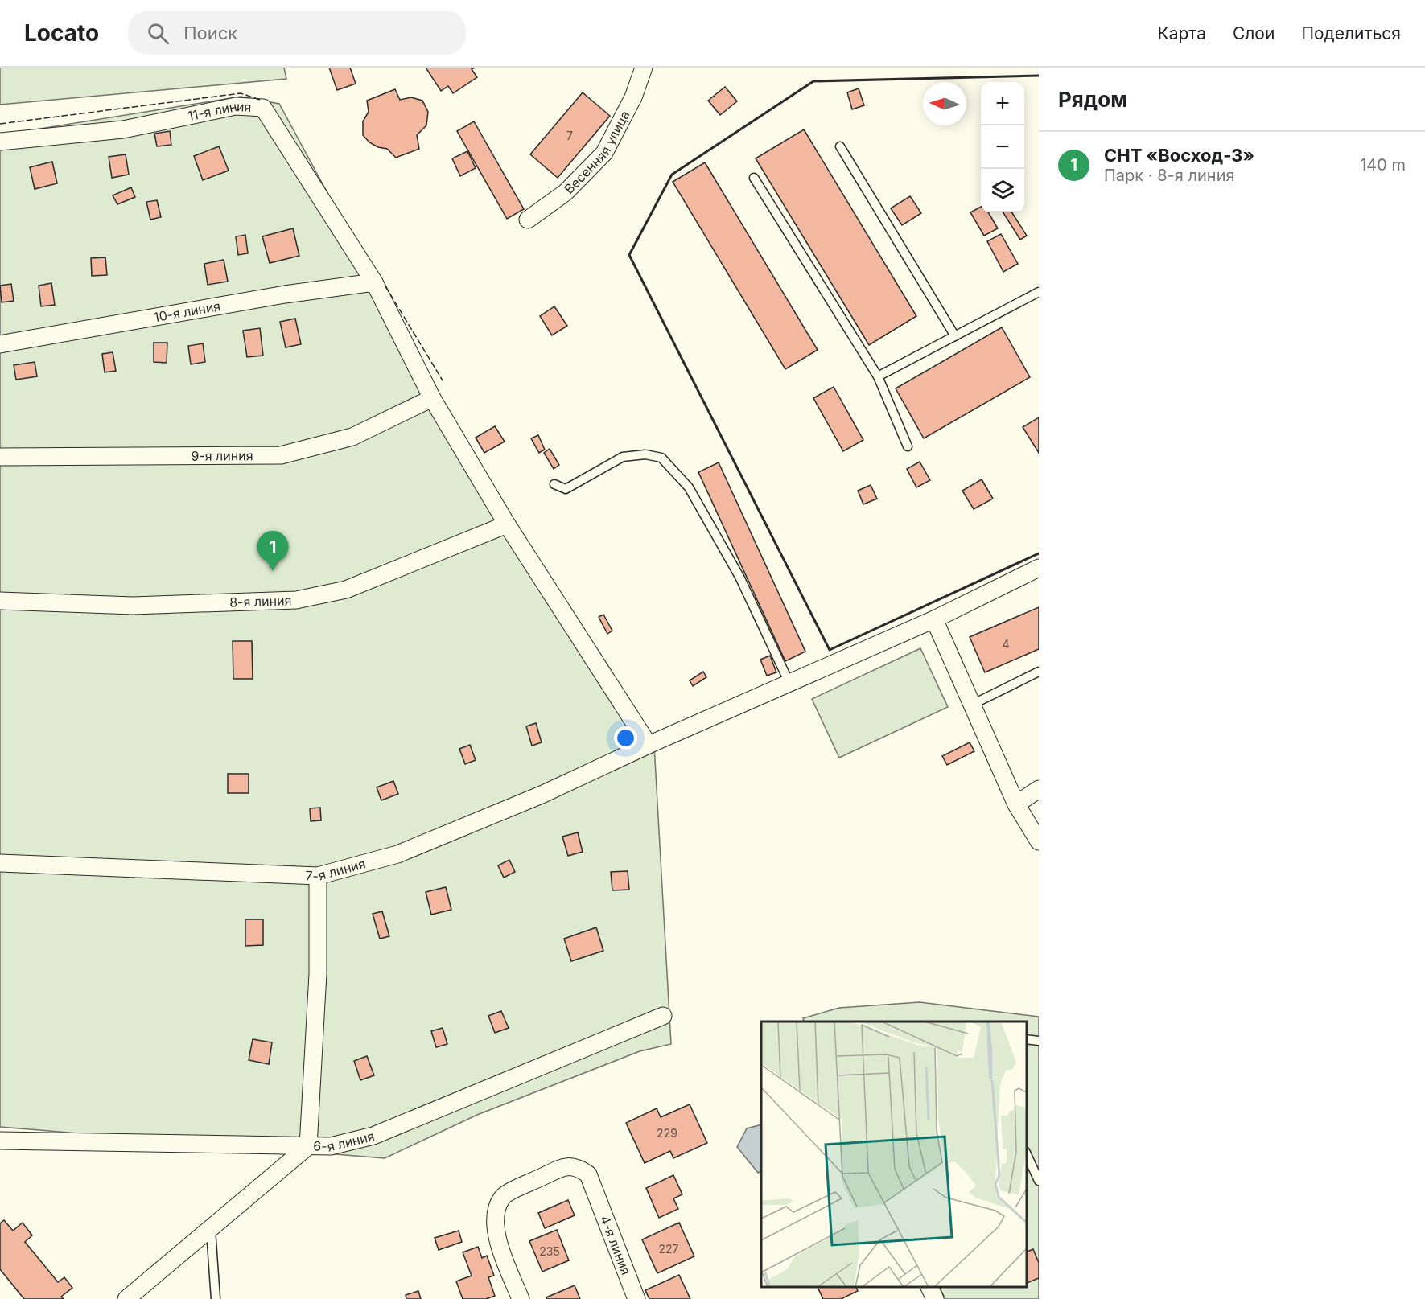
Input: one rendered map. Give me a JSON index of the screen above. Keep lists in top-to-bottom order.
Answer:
{
  "streets": {
    "street": [
      "11-я линия",
      "Весенняя улица",
      "10-я линия",
      "9-я линия",
      "8-я линия",
      "7-я линия",
      "6-я линия",
      "4-я линия"
    ]
  },
  "crossings": [
    ["11-я линия", "10-я линия"]
  ],
  "house_numbers": [
    "7",
    "4",
    "229",
    "227",
    "235"
  ],
  "north": "left",
  "page": {
    "header": "Locato",
    "search": "Поиск",
    "nav": ["Карта", "Слои", "Поделиться"],
    "heading": "Рядом",
    "map_buttons": ["+", "−"],
    "list": [
      {
        "mark": "1",
        "name": "СНТ «Восход-3»",
        "note": "Парк · 8-я линия",
        "value": "140 m"
      }
    ],
    "pins": "1"
  }
}
